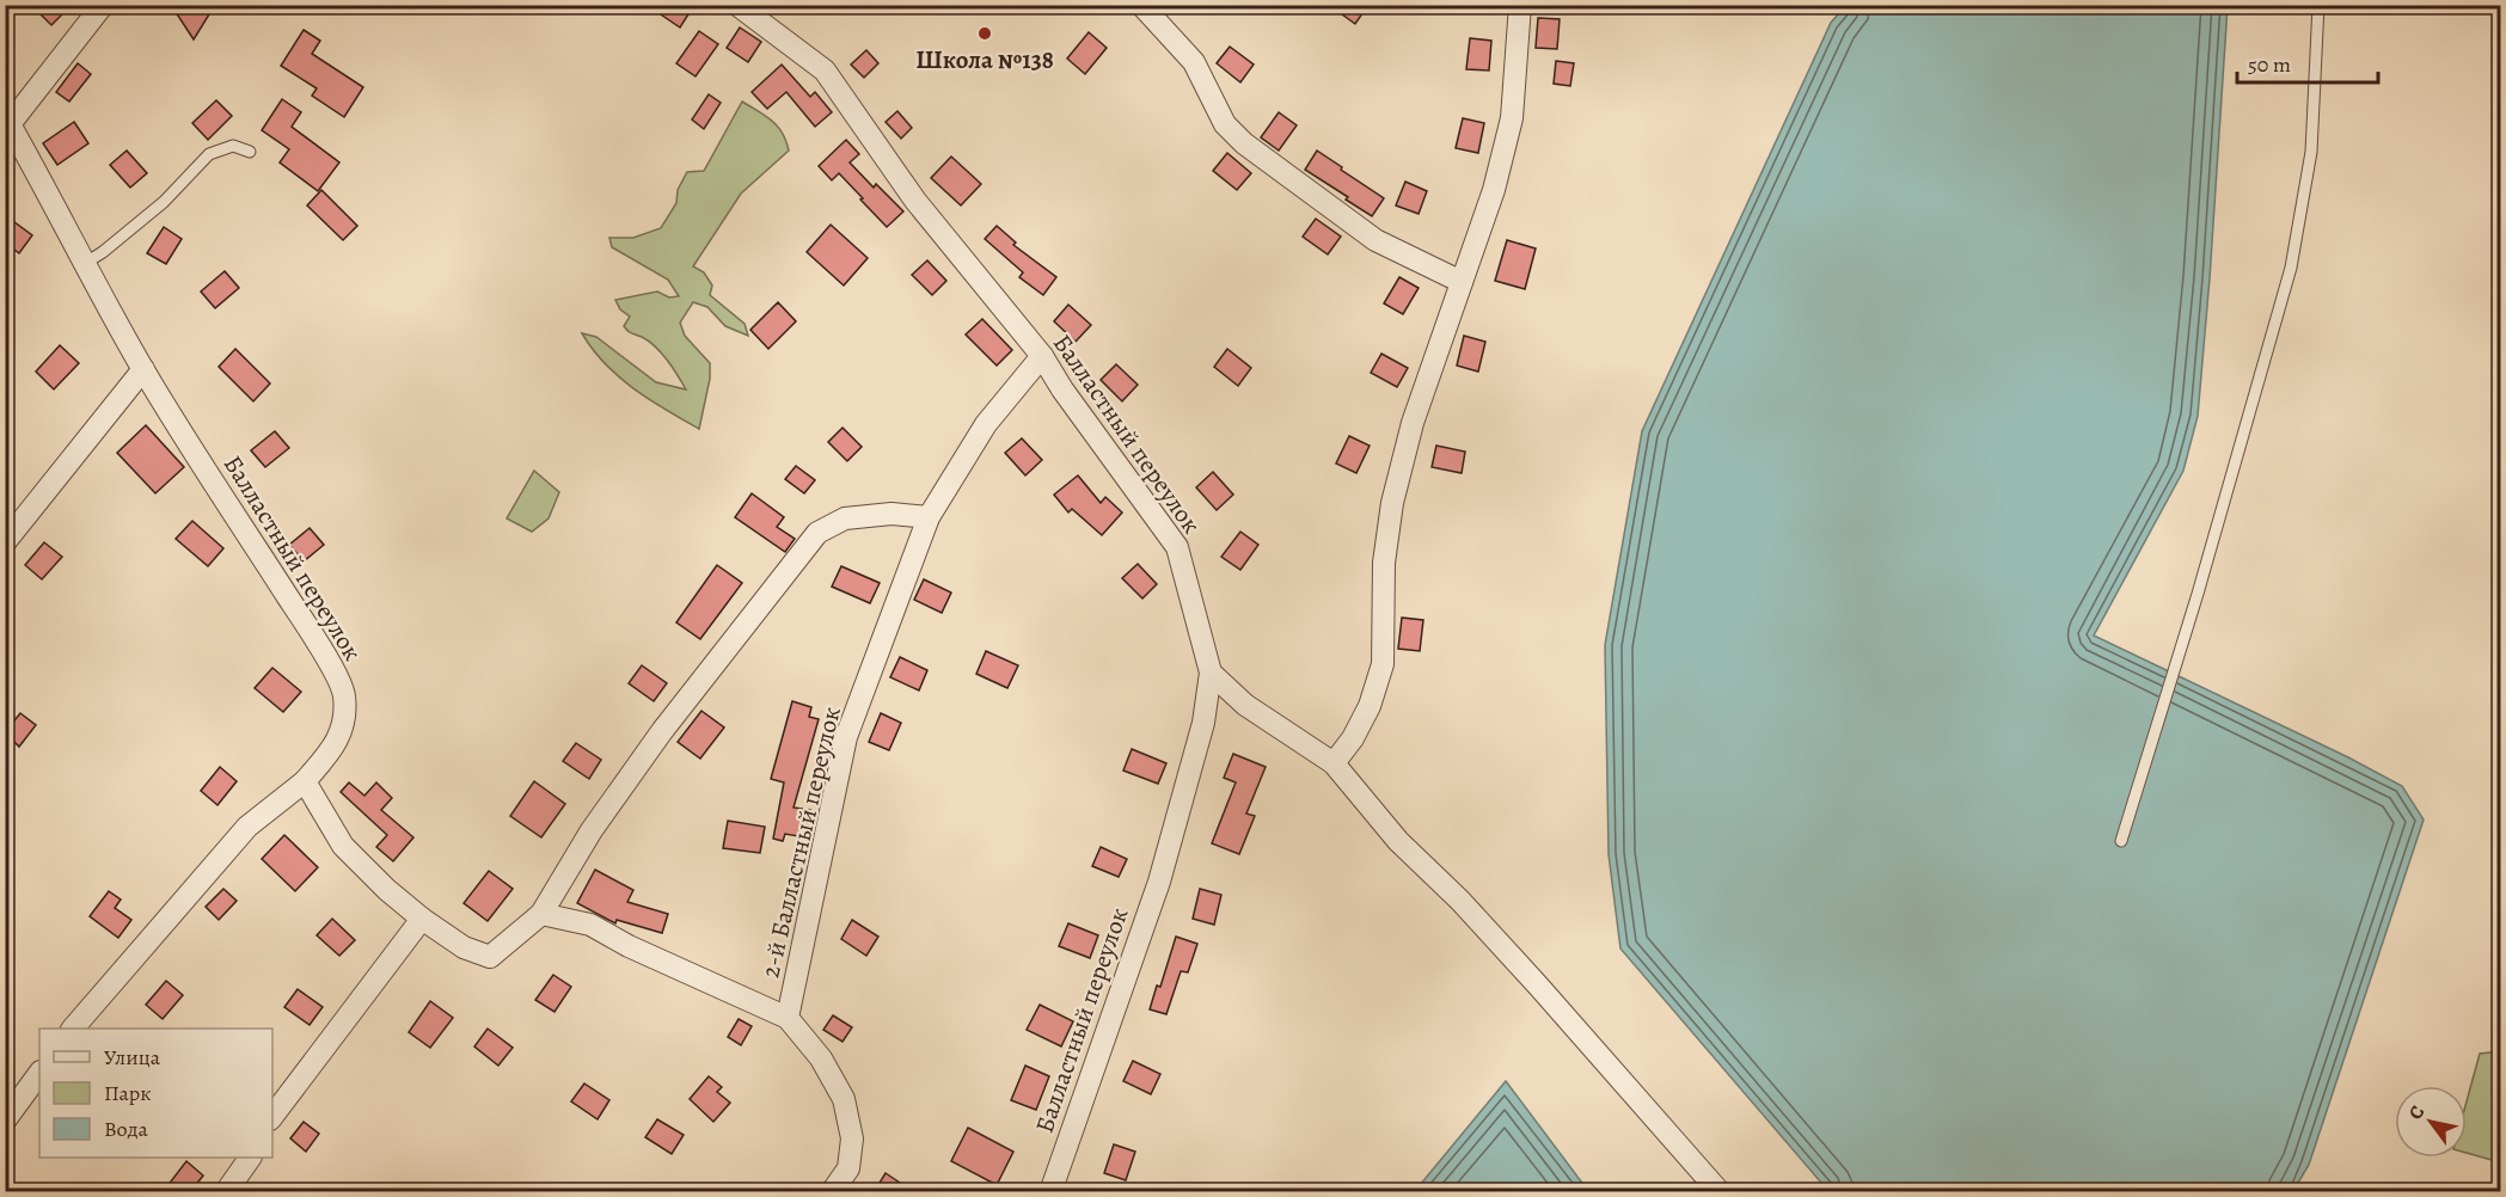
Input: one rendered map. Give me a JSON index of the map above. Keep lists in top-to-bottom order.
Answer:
{
  "streets": {
    "street": ["Балластный переулок", "2-й Балластный переулок"]
  },
  "crossings": [
    ["Балластный переулок", "2-й Балластный переулок"]
  ],
  "places": ["Школа №138"],
  "legend": ["Улица", "Парк", "Вода"],
  "scale_bar": "50 m",
  "north": "top left"
}
